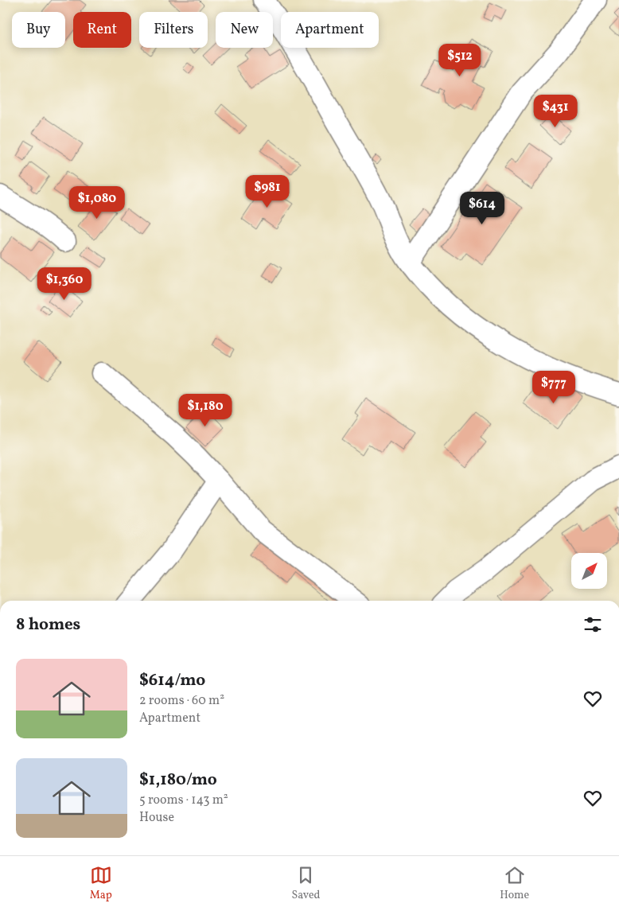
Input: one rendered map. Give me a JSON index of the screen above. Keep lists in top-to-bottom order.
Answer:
{
  "north": "top right",
  "page": {
    "chip": [
      "Buy",
      "Rent",
      "Filters",
      "New",
      "Apartment"
    ],
    "price": [
      "$512",
      "$431",
      "$981",
      "$1,080",
      "$614",
      "$1,360",
      "$777",
      "$1,180"
    ],
    "heading": "8 homes",
    "list": [
      {
        "name": "$614/mo",
        "note": "2 rooms · 60 m² · Apartment"
      },
      {
        "name": "$1,180/mo",
        "note": "5 rooms · 143 m² · House"
      }
    ],
    "tabs": ["Map", "Saved", "Home"]
  }
}
